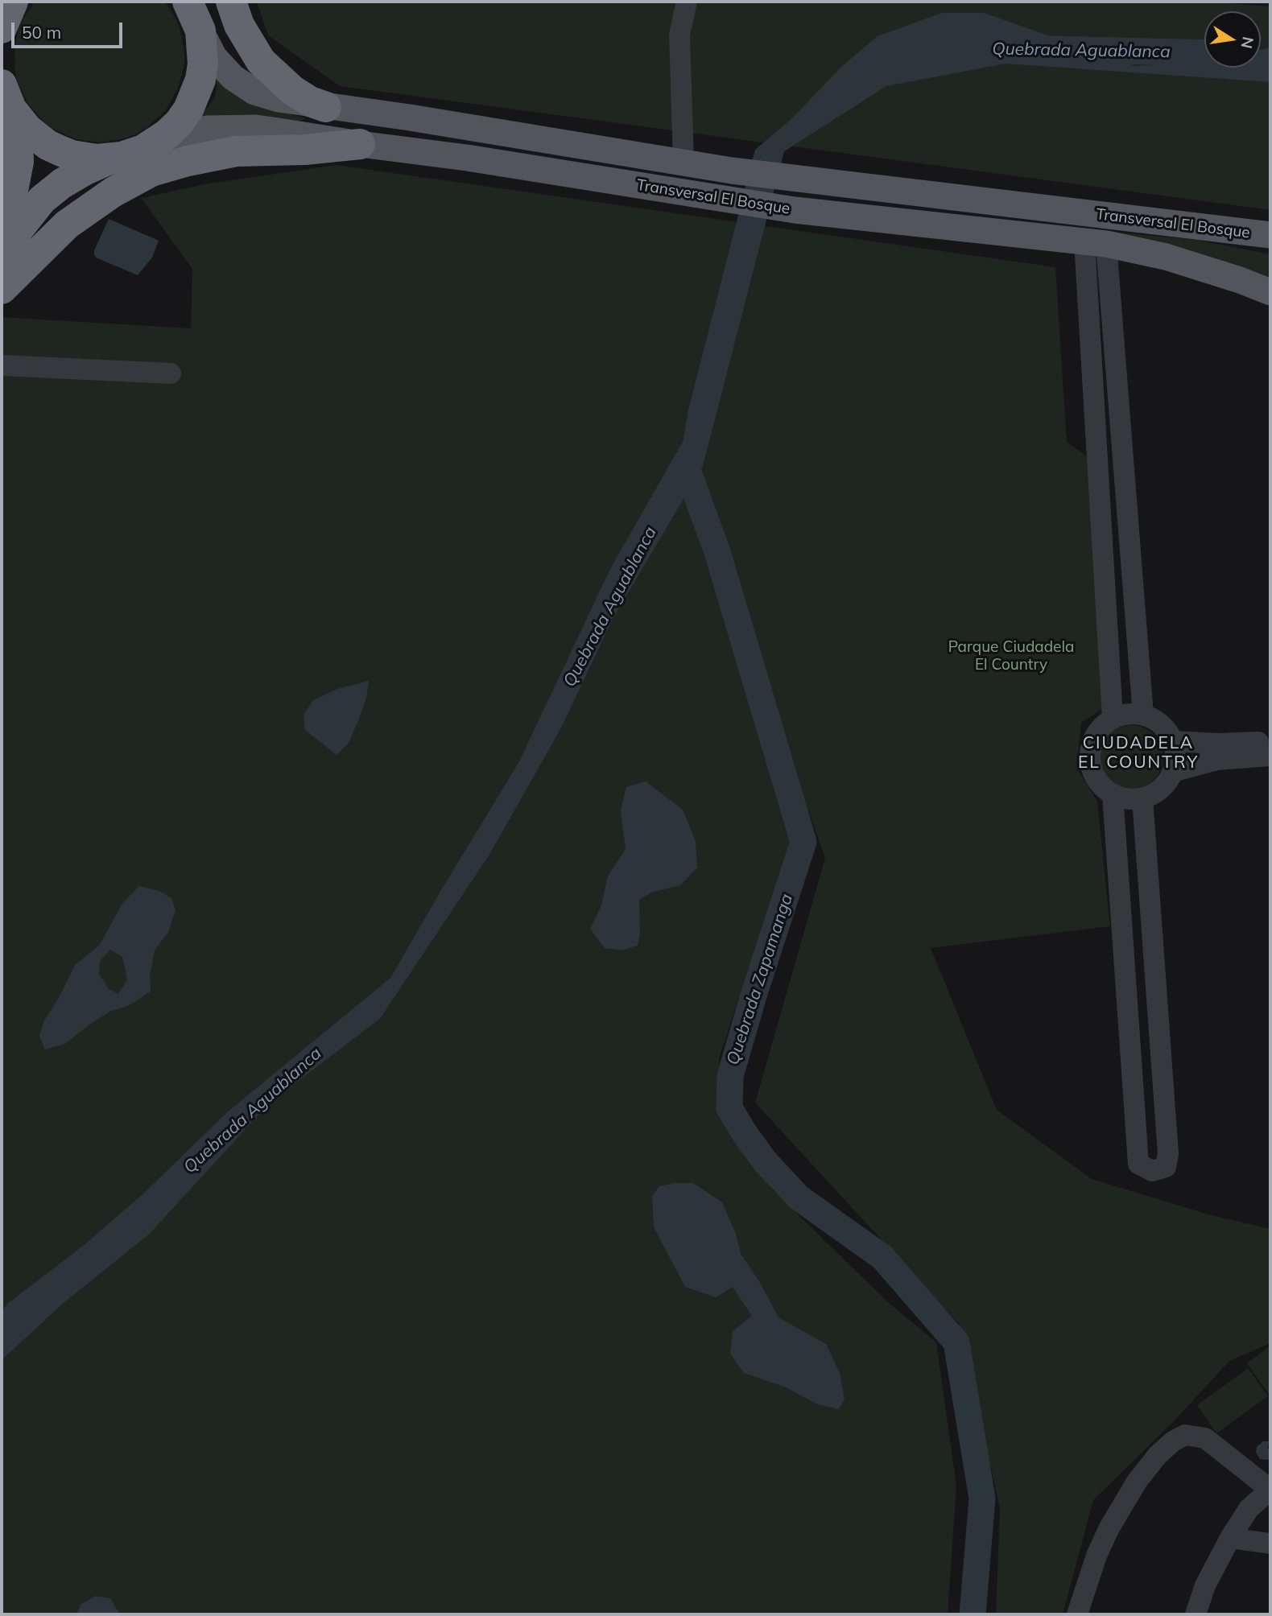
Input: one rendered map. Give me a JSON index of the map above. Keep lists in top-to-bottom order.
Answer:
{
  "streets": {
    "main road": ["Transversal El Bosque"]
  },
  "districts": ["CIUDADELA EL COUNTRY"],
  "water": ["Quebrada Aguablanca", "Quebrada Zapamanga"],
  "parks": ["Parque Ciudadela El Country"],
  "scale_bar": "50 m",
  "north": "right"
}
